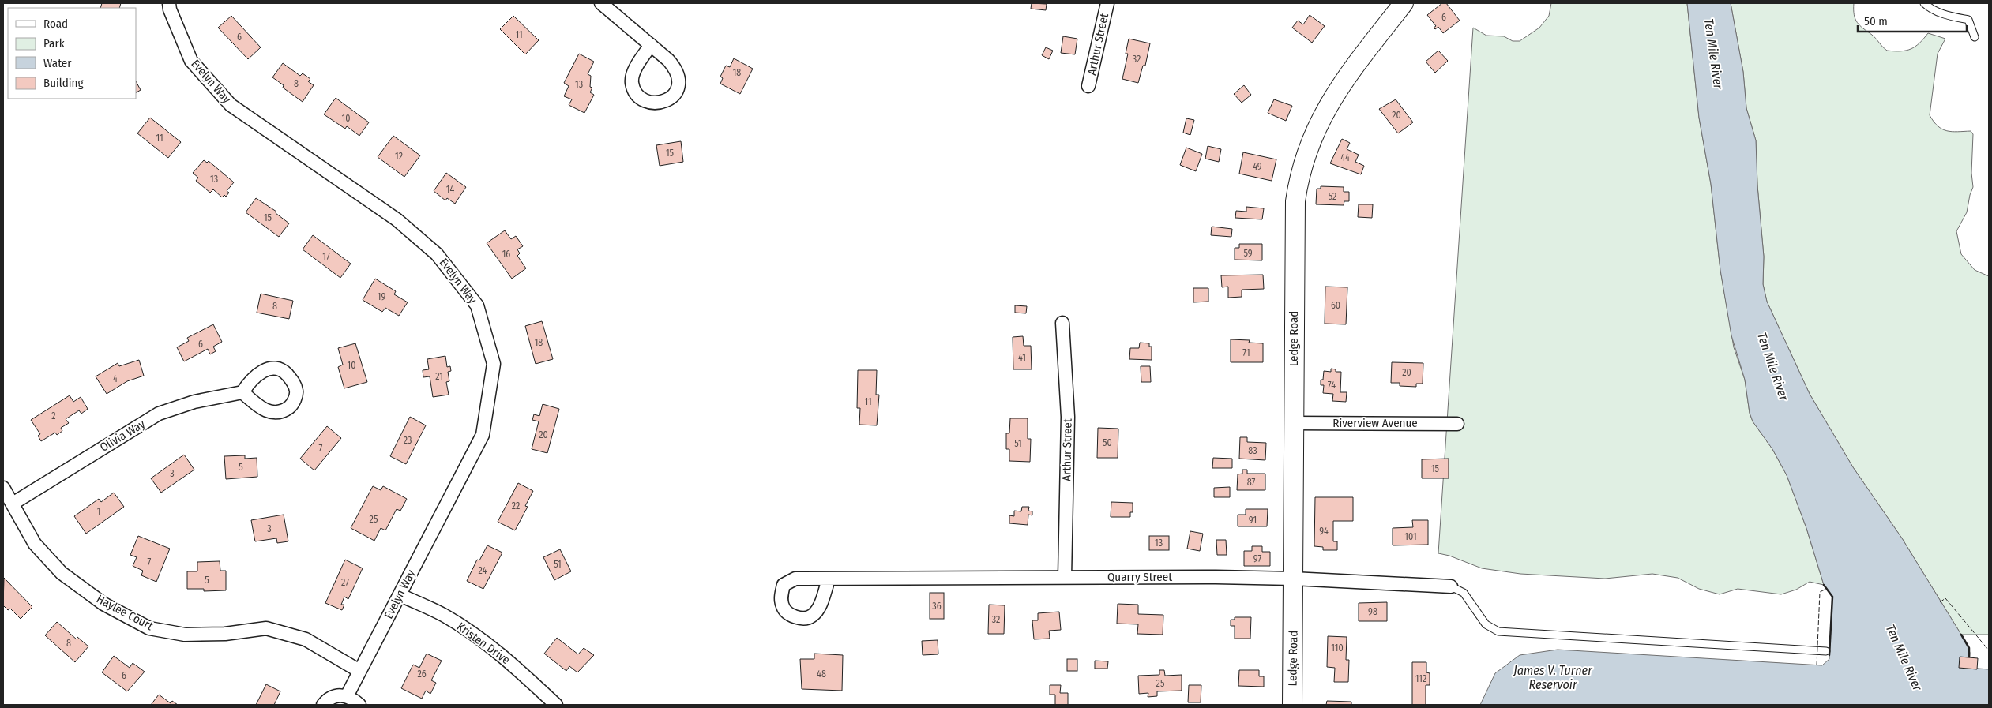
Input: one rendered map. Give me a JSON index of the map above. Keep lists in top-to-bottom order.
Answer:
{
  "streets": {
    "street": [
      "Arthur Street",
      "Evelyn Way",
      "Ledge Road",
      "Riverview Avenue",
      "Olivia Way",
      "Quarry Street",
      "Haylee Court",
      "Kristen Drive"
    ]
  },
  "crossings": [
    ["Arthur Street", "Quarry Street"],
    ["Evelyn Way", "Haylee Court"],
    ["Evelyn Way", "Kristen Drive"],
    ["Ledge Road", "Riverview Avenue"],
    ["Ledge Road", "Quarry Street"],
    ["Olivia Way", "Haylee Court"]
  ],
  "water": ["Ten Mile River", "James V. Turner Reservoir"],
  "house_numbers": [
    "6",
    "11",
    "6",
    "32",
    "18",
    "8",
    "13",
    "20",
    "10",
    "11",
    "15",
    "12",
    "44",
    "49",
    "13",
    "14",
    "52",
    "15",
    "59",
    "16",
    "17",
    "19",
    "60",
    "8",
    "18",
    "6",
    "71",
    "41",
    "10",
    "20",
    "21",
    "4",
    "74",
    "11",
    "2",
    "20",
    "23",
    "50",
    "51",
    "7",
    "83",
    "5",
    "15",
    "3",
    "87",
    "22",
    "1",
    "25",
    "91",
    "3",
    "94",
    "101",
    "13",
    "97",
    "7",
    "51",
    "24",
    "5",
    "27",
    "36",
    "98",
    "32",
    "8",
    "110",
    "26",
    "48",
    "6",
    "112",
    "25"
  ],
  "legend": [
    "Road",
    "Park",
    "Water",
    "Building"
  ],
  "scale_bar": "50 m"
}
